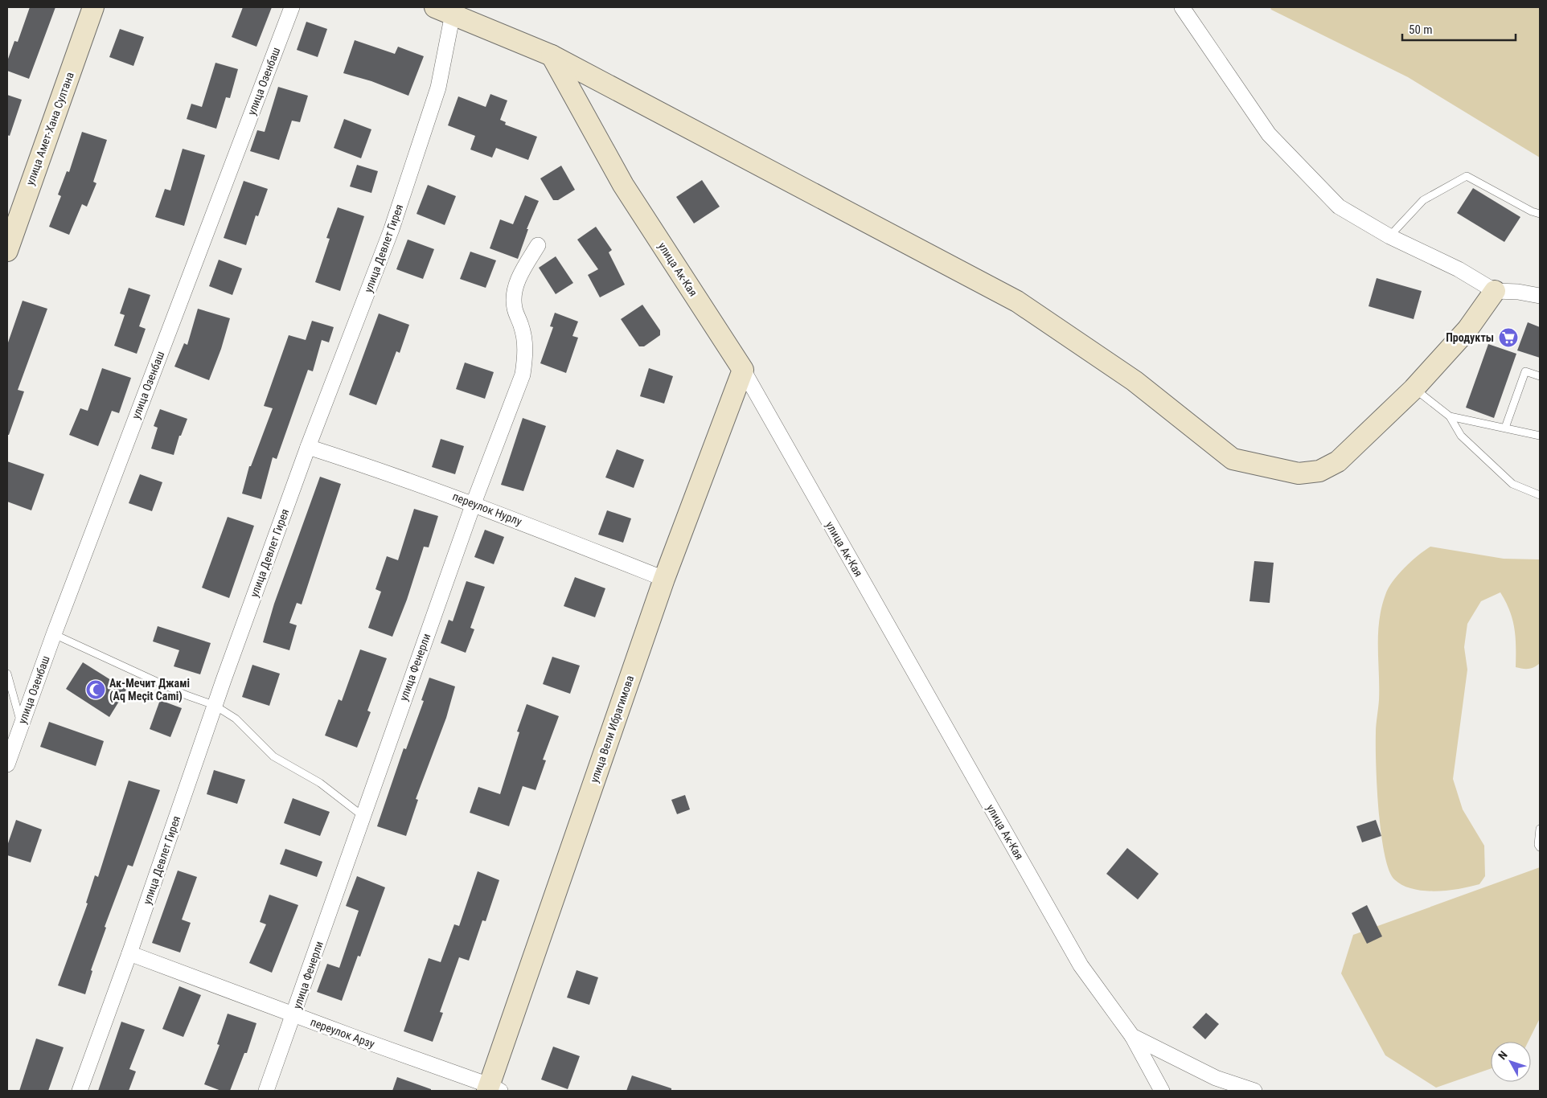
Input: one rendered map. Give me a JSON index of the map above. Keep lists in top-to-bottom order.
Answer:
{
  "streets": {
    "street": [
      "улица Озенбаш",
      "улица Амет-Хана Султана",
      "улица Девлет Гирея",
      "улица Ак-Кая",
      "переулок Нурлу",
      "улица Фенерли",
      "улица Вели Ибрагимова",
      "переулок Арзу"
    ]
  },
  "crossings": [
    ["улица Девлет Гирея", "переулок Нурлу"],
    ["улица Девлет Гирея", "переулок Арзу"],
    ["улица Ак-Кая", "улица Вели Ибрагимова"],
    ["переулок Нурлу", "улица Фенерли"],
    ["переулок Нурлу", "улица Вели Ибрагимова"],
    ["улица Фенерли", "переулок Арзу"],
    ["улица Вели Ибрагимова", "переулок Арзу"]
  ],
  "places": {
    "supermarket": ["Продукты"],
    "mosque": ["Ак-Мечит Джамі (Aq Meçit Cami)"]
  },
  "scale_bar": "50 m",
  "north": "top left"
}
